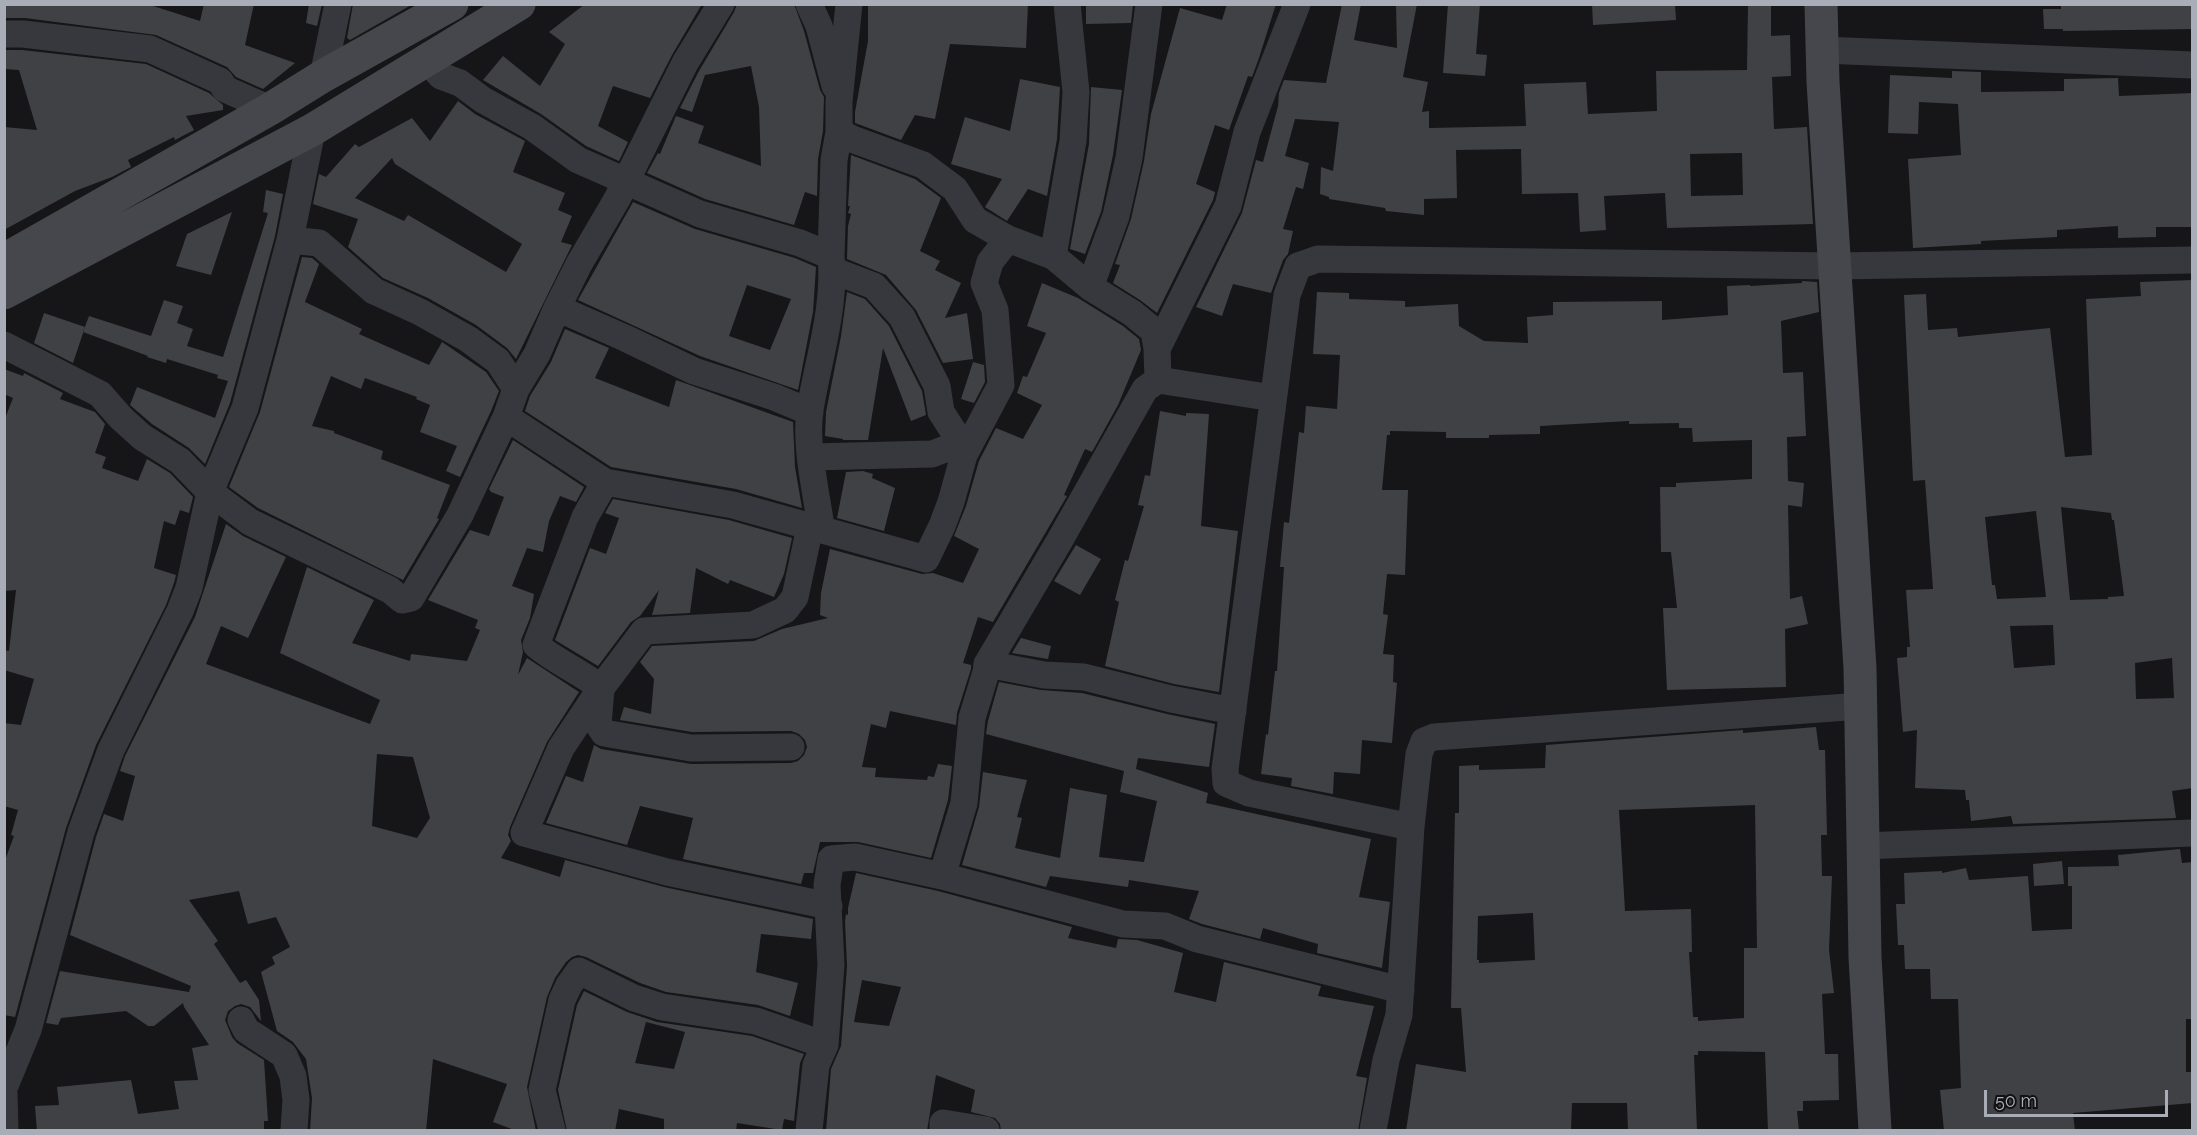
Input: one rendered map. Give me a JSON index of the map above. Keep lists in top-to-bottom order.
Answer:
{
  "scale_bar": "50 m"
}
